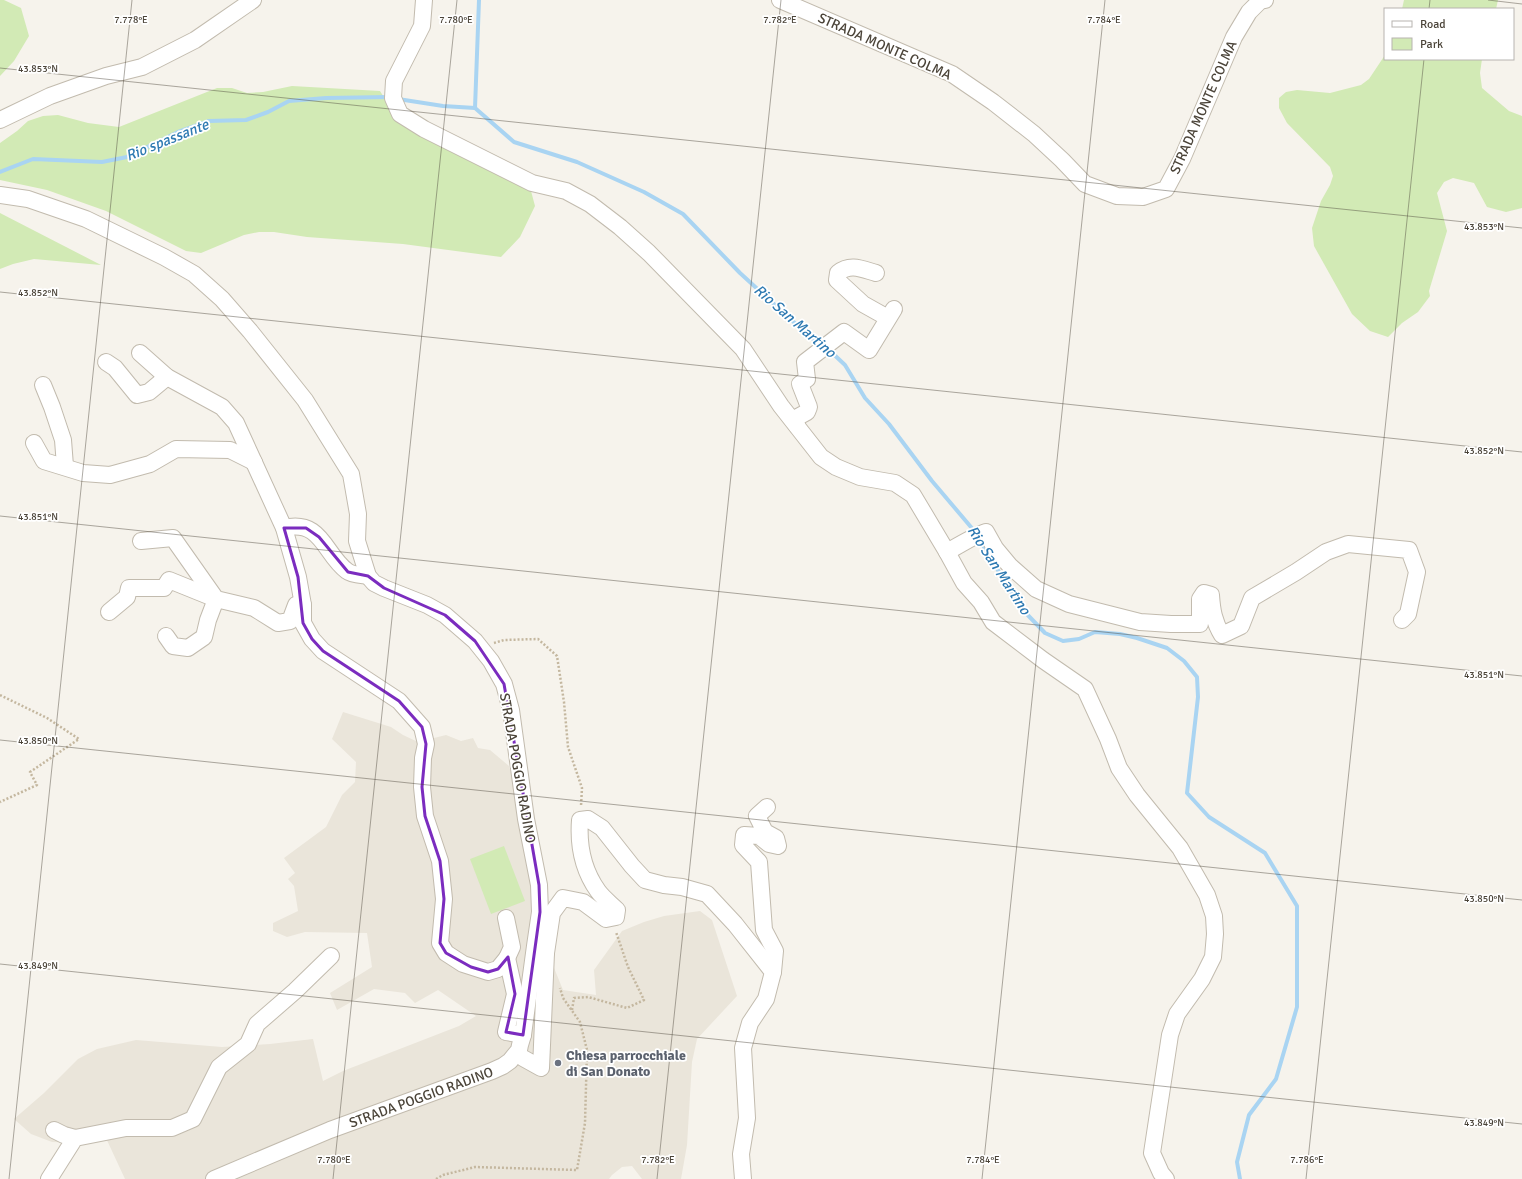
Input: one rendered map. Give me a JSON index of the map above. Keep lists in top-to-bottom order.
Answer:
{
  "streets": {
    "street": ["STRADA MONTE COLMA", "STRADA POGGIO RADINO"]
  },
  "water": ["Rio spassante", "Rio San Martino"],
  "places": ["Chiesa parrocchiale di San Donato"],
  "legend": ["Road", "Park"],
  "coordinates": [
    "7.778°E",
    "7.780°E",
    "7.782°E",
    "7.784°E",
    "43.853°N",
    "43.852°N",
    "43.851°N",
    "43.850°N",
    "43.849°N",
    "7.786°E"
  ]
}
